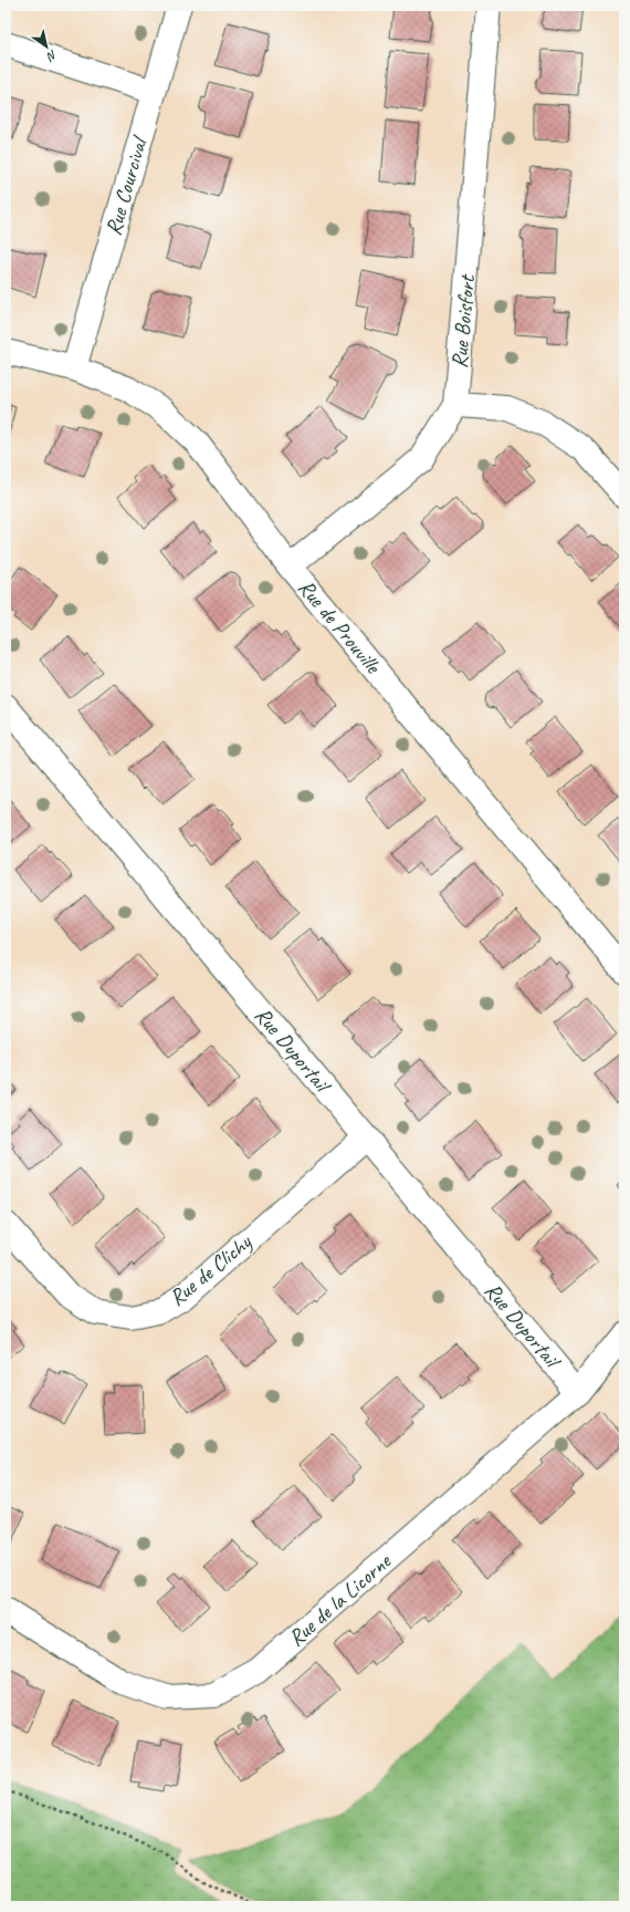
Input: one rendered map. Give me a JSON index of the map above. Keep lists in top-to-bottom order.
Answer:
{
  "streets": {
    "street": [
      "Rue Courcival",
      "Rue Boisfort",
      "Rue de Prouville",
      "Rue Duportail",
      "Rue de Clichy",
      "Rue de la Licorne"
    ]
  },
  "crossings": [
    ["Rue Courcival", "Rue de Prouville"],
    ["Rue Boisfort", "Rue de Prouville"],
    ["Rue Duportail", "Rue de Clichy"],
    ["Rue Duportail", "Rue de la Licorne"]
  ],
  "north": "bottom right"
}
